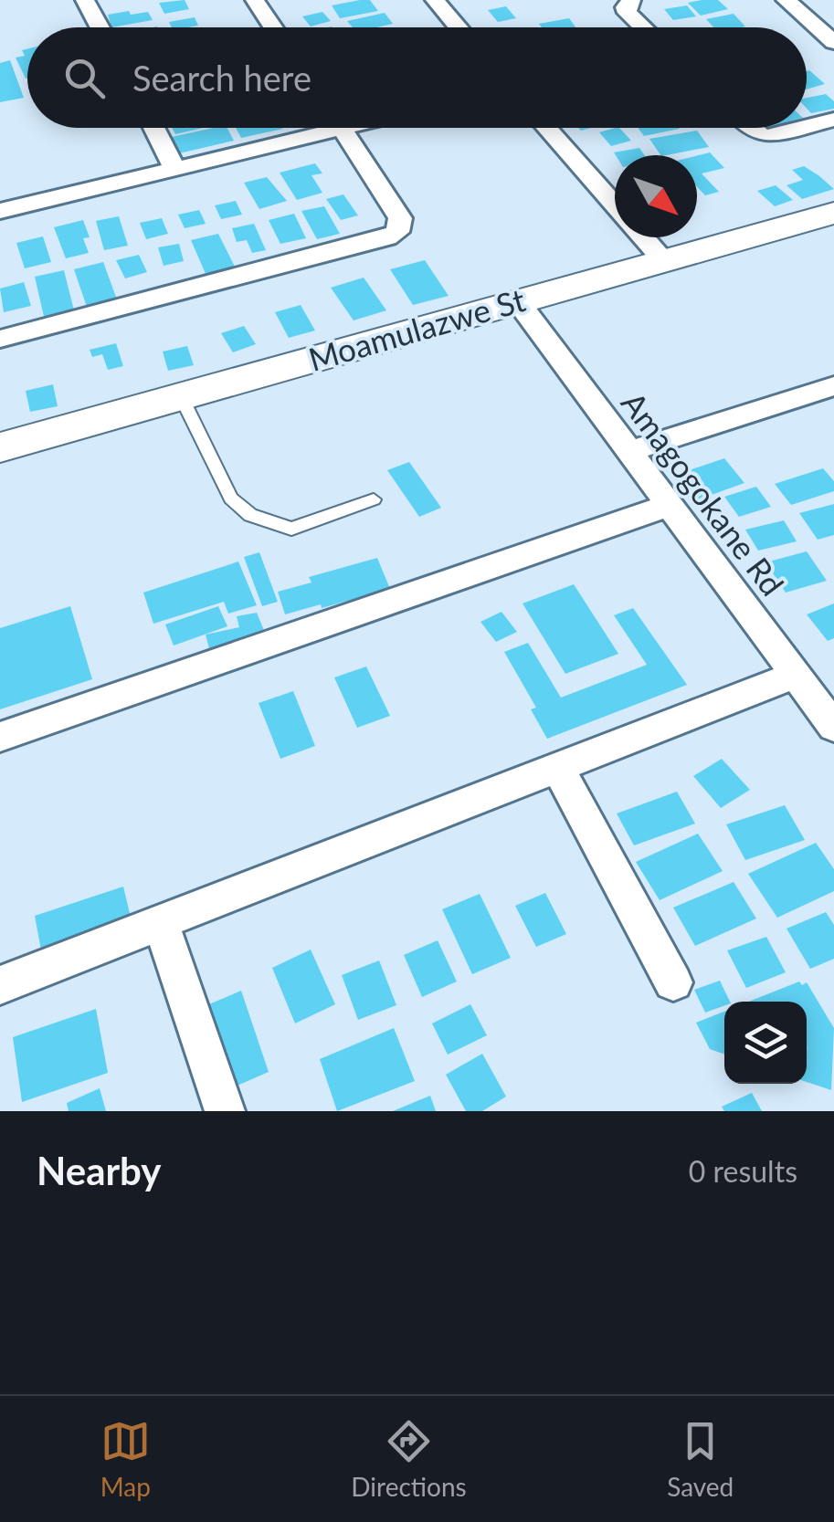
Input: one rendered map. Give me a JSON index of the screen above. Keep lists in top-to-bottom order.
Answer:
{
  "streets": {
    "street": ["Moamulazwe St", "Amagogokane Rd"]
  },
  "crossings": [
    ["Moamulazwe St", "Amagogokane Rd"]
  ],
  "north": "bottom right",
  "page": {
    "search": "Search here",
    "heading": ["Nearby", "0 results"],
    "nav": ["Map", "Directions", "Saved"]
  }
}
